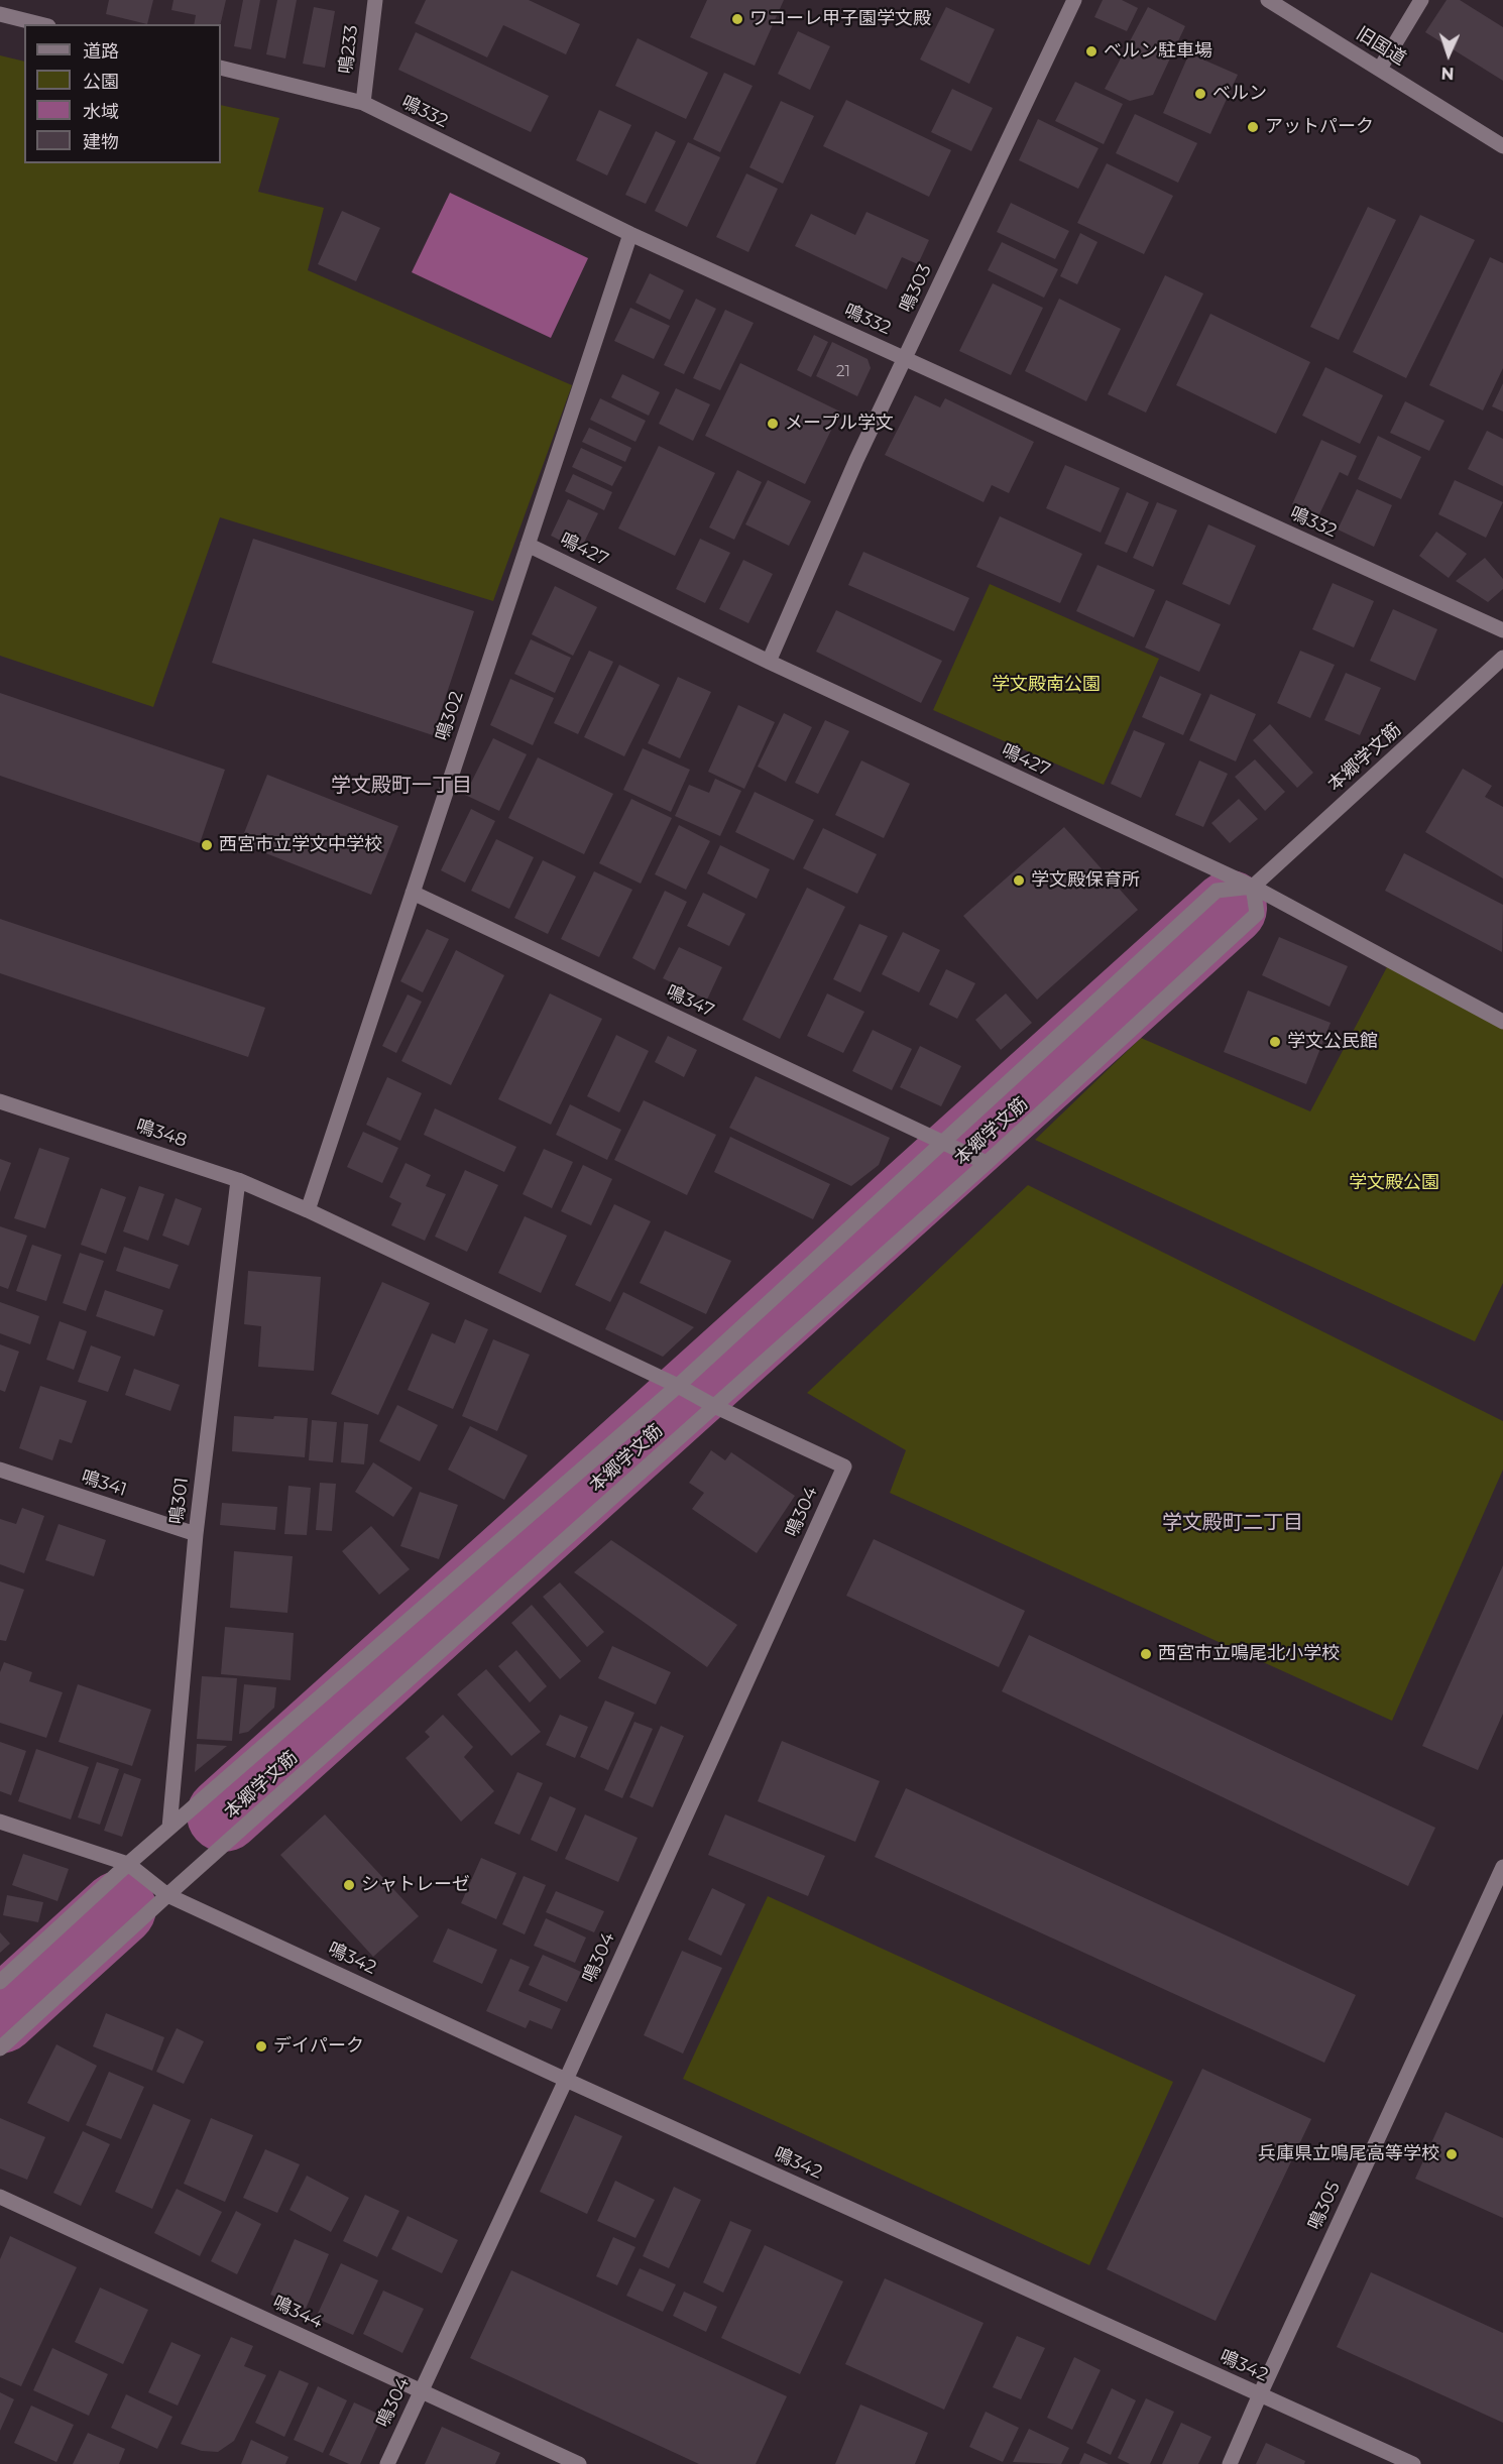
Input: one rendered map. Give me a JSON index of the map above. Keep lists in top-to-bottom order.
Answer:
{
  "streets": {
    "street": [
      "旧国道",
      "鳴233",
      "鳴332",
      "鳴303",
      "鳴427",
      "鳴302",
      "本郷学文筋",
      "鳴347",
      "鳴348",
      "鳴341",
      "鳴301",
      "鳴304",
      "鳴342",
      "鳴305",
      "鳴344"
    ]
  },
  "crossings": [
    ["鳴233", "鳴332"],
    ["鳴332", "鳴303"],
    ["鳴332", "鳴302"],
    ["鳴303", "鳴427"],
    ["鳴427", "鳴302"],
    ["鳴427", "本郷学文筋"],
    ["鳴302", "鳴347"],
    ["鳴302", "鳴348"],
    ["本郷学文筋", "鳴347"],
    ["本郷学文筋", "鳴348"],
    ["本郷学文筋", "鳴301"],
    ["本郷学文筋", "鳴342"],
    ["鳴348", "鳴301"],
    ["鳴348", "鳴304"],
    ["鳴341", "鳴301"],
    ["鳴304", "鳴342"],
    ["鳴304", "鳴344"],
    ["鳴342", "鳴305"]
  ],
  "districts": ["学文殿町一丁目", "学文殿町二丁目"],
  "parks": ["学文殿南公園", "学文殿公園"],
  "places": [
    "ワコーレ甲子園学文殿",
    "ベルン駐車場",
    "ベルン",
    "アットパーク",
    "メープル学文",
    "西宮市立学文中学校",
    "学文殿保育所",
    "学文公民館",
    "西宮市立鳴尾北小学校",
    "シャトレーゼ",
    "デイパーク",
    "兵庫県立鳴尾高等学校"
  ],
  "house_numbers": ["21"],
  "legend": [
    "道路",
    "公園",
    "水域",
    "建物"
  ],
  "north": "bottom"
}
